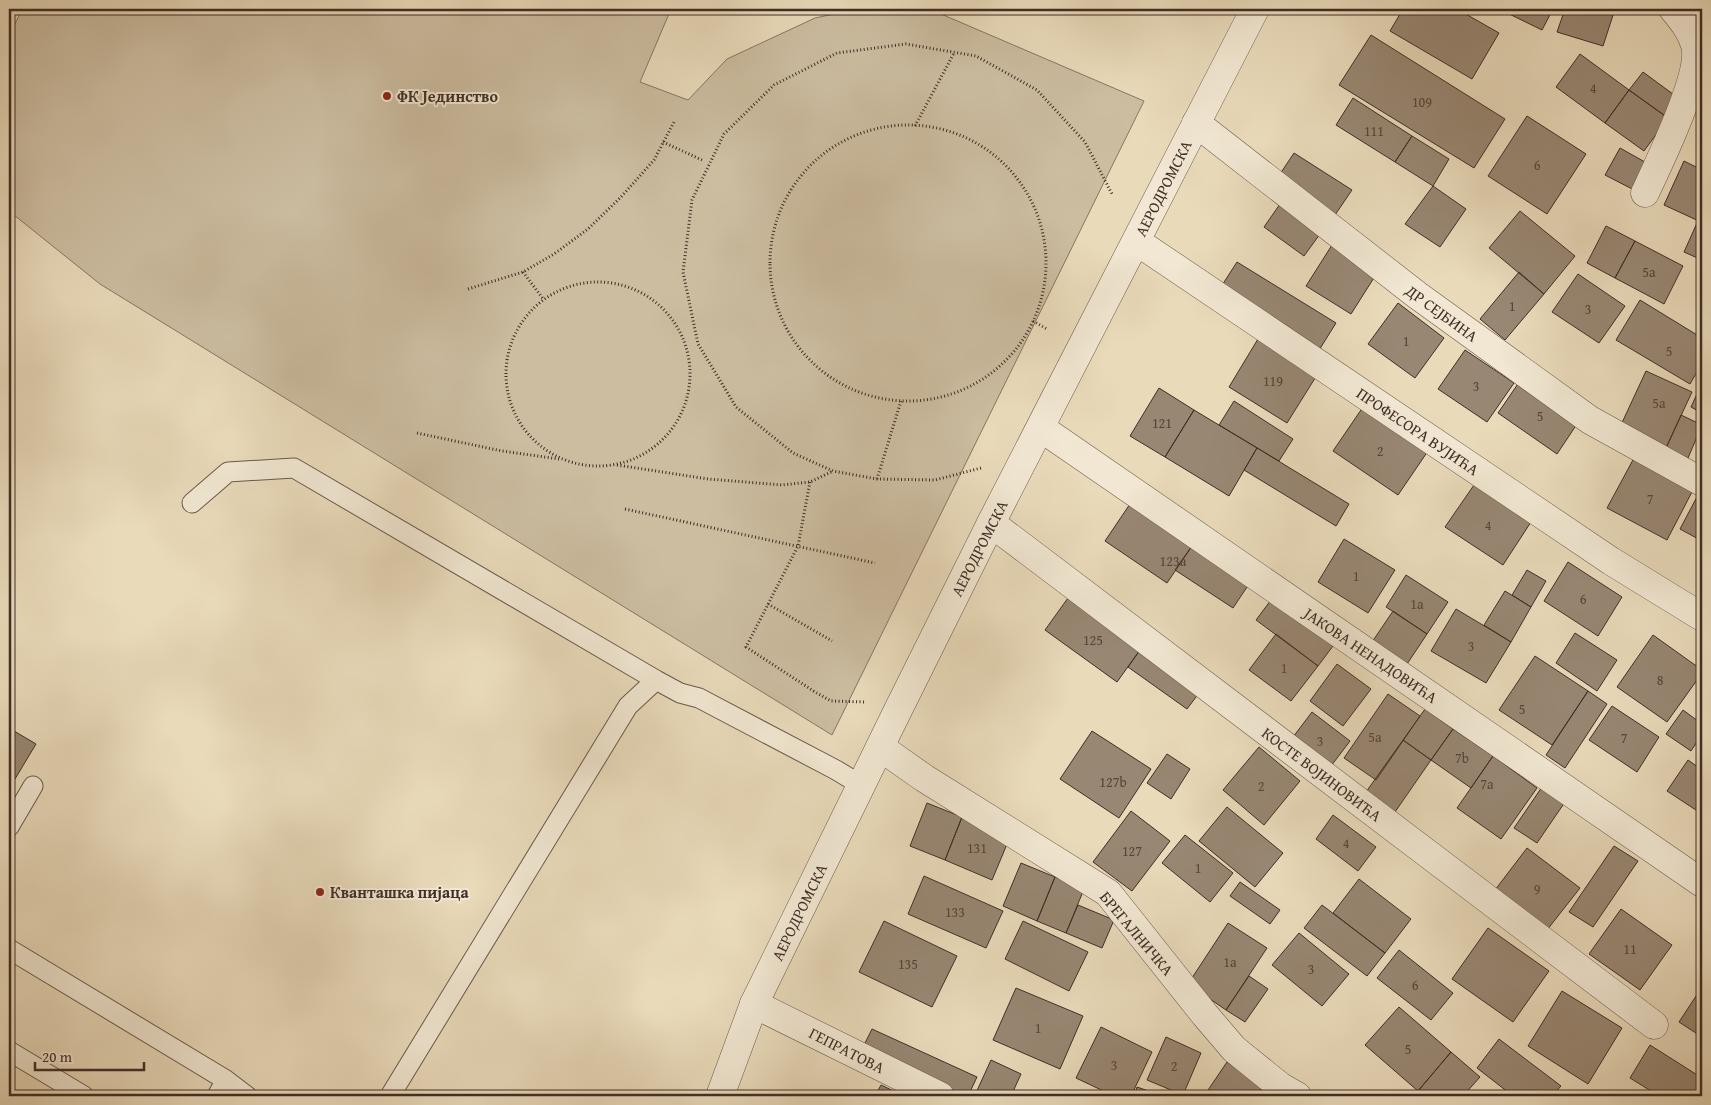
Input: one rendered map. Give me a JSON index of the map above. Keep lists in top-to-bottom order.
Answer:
{
  "streets": {
    "street": [
      "АЕРОДРОМСКА",
      "ДР СЕЈБИНА",
      "ПРОФЕСОРА ВУЈИЋА",
      "ЈАКОВА НЕНАДОВИЋА",
      "КОСТЕ ВОЈИНОВИЋА",
      "БРЕГАЛНИЧКА",
      "ГЕПРАТОВА"
    ]
  },
  "crossings": [
    ["АЕРОДРОМСКА", "ДР СЕЈБИНА"],
    ["АЕРОДРОМСКА", "ПРОФЕСОРА ВУЈИЋА"],
    ["АЕРОДРОМСКА", "ЈАКОВА НЕНАДОВИЋА"],
    ["АЕРОДРОМСКА", "КОСТЕ ВОЈИНОВИЋА"],
    ["АЕРОДРОМСКА", "БРЕГАЛНИЧКА"],
    ["АЕРОДРОМСКА", "ГЕПРАТОВА"]
  ],
  "places": ["ФК Јединство", "Кванташка пијаца"],
  "house_numbers": [
    "4",
    "109",
    "111",
    "6",
    "5a",
    "1",
    "3",
    "1",
    "5",
    "119",
    "3",
    "5a",
    "5",
    "121",
    "2",
    "7",
    "4",
    "123a",
    "1",
    "6",
    "1a",
    "125",
    "3",
    "1",
    "8",
    "5",
    "5a",
    "7",
    "3",
    "7b",
    "127b",
    "7a",
    "2",
    "4",
    "131",
    "127",
    "1",
    "9",
    "133",
    "11",
    "1a",
    "135",
    "3",
    "6",
    "1",
    "5",
    "3",
    "2"
  ],
  "scale_bar": "20 m"
}
